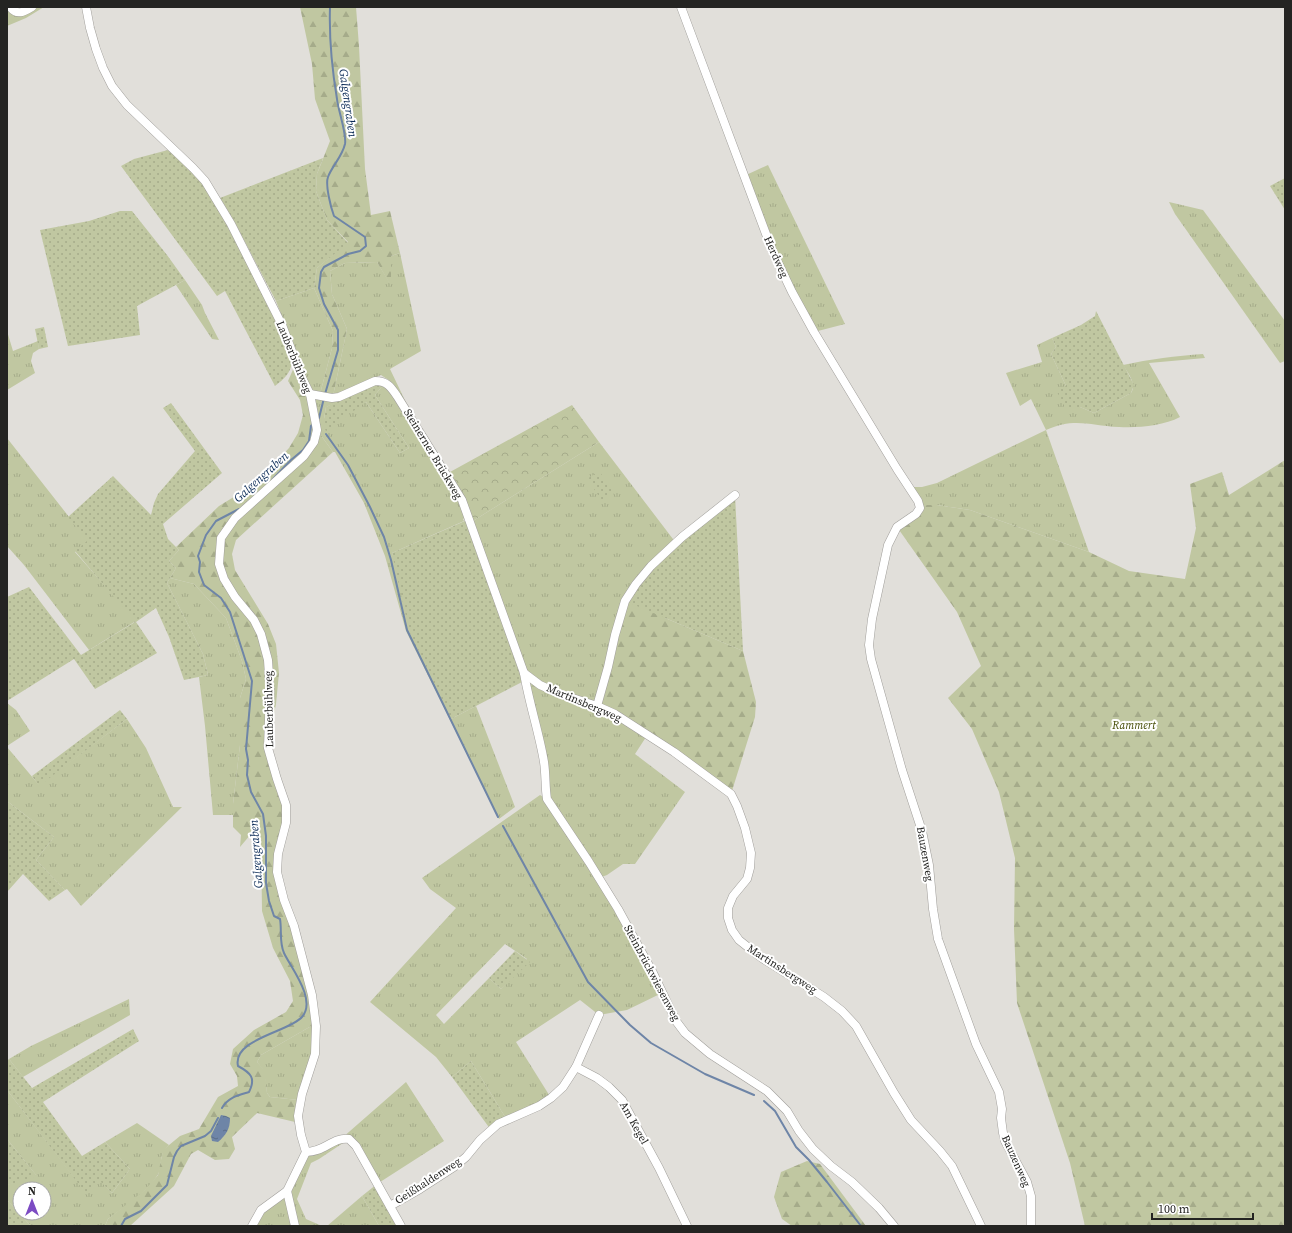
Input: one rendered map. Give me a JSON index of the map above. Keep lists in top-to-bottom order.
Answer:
{
  "streets": {
    "street": [
      "Herdweg",
      "Lauberbühlweg",
      "Steinerner Brückweg",
      "Martinsbergweg",
      "Bauzenweg",
      "Steinbrückwiesenweg",
      "Am Kegel",
      "Geißhaldenweg"
    ]
  },
  "crossings": [
    ["Herdweg", "Bauzenweg"],
    ["Lauberbühlweg", "Steinerner Brückweg"],
    ["Steinerner Brückweg", "Martinsbergweg"],
    ["Steinerner Brückweg", "Steinbrückwiesenweg"],
    ["Martinsbergweg", "Steinbrückwiesenweg"],
    ["Am Kegel", "Geißhaldenweg"]
  ],
  "water": ["Galgengraben"],
  "parks": ["Rammert"],
  "scale_bar": "100 m",
  "north": "top"
}
